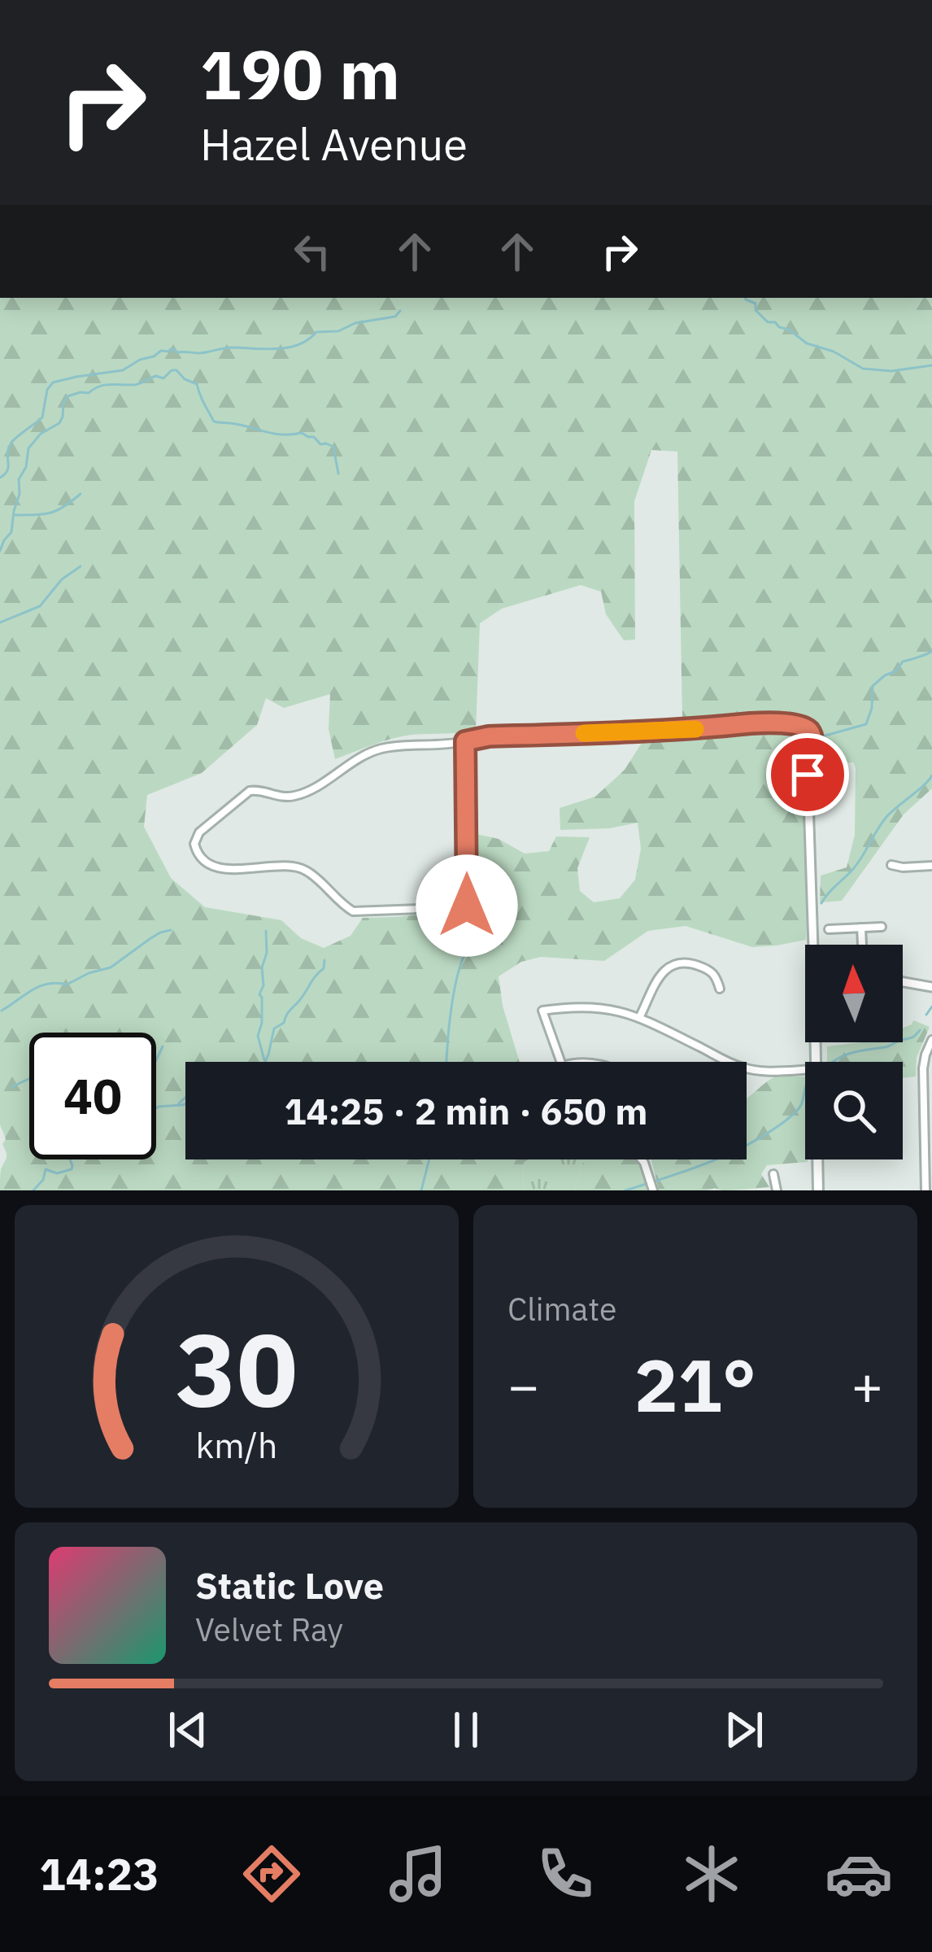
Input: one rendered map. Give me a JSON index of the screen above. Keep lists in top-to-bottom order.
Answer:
{
  "north": "top",
  "page": {
    "turn": ["190 m", "Hazel Avenue"],
    "limit": "40",
    "trip": "14:25 · 2 min · 650 m",
    "tile": "Climate",
    "heat": ["−", "21°", "+"],
    "song": ["Static Love", "Velvet Ray"],
    "tabs": "14:23",
    "gauge": ["30", "km/h"]
  }
}
